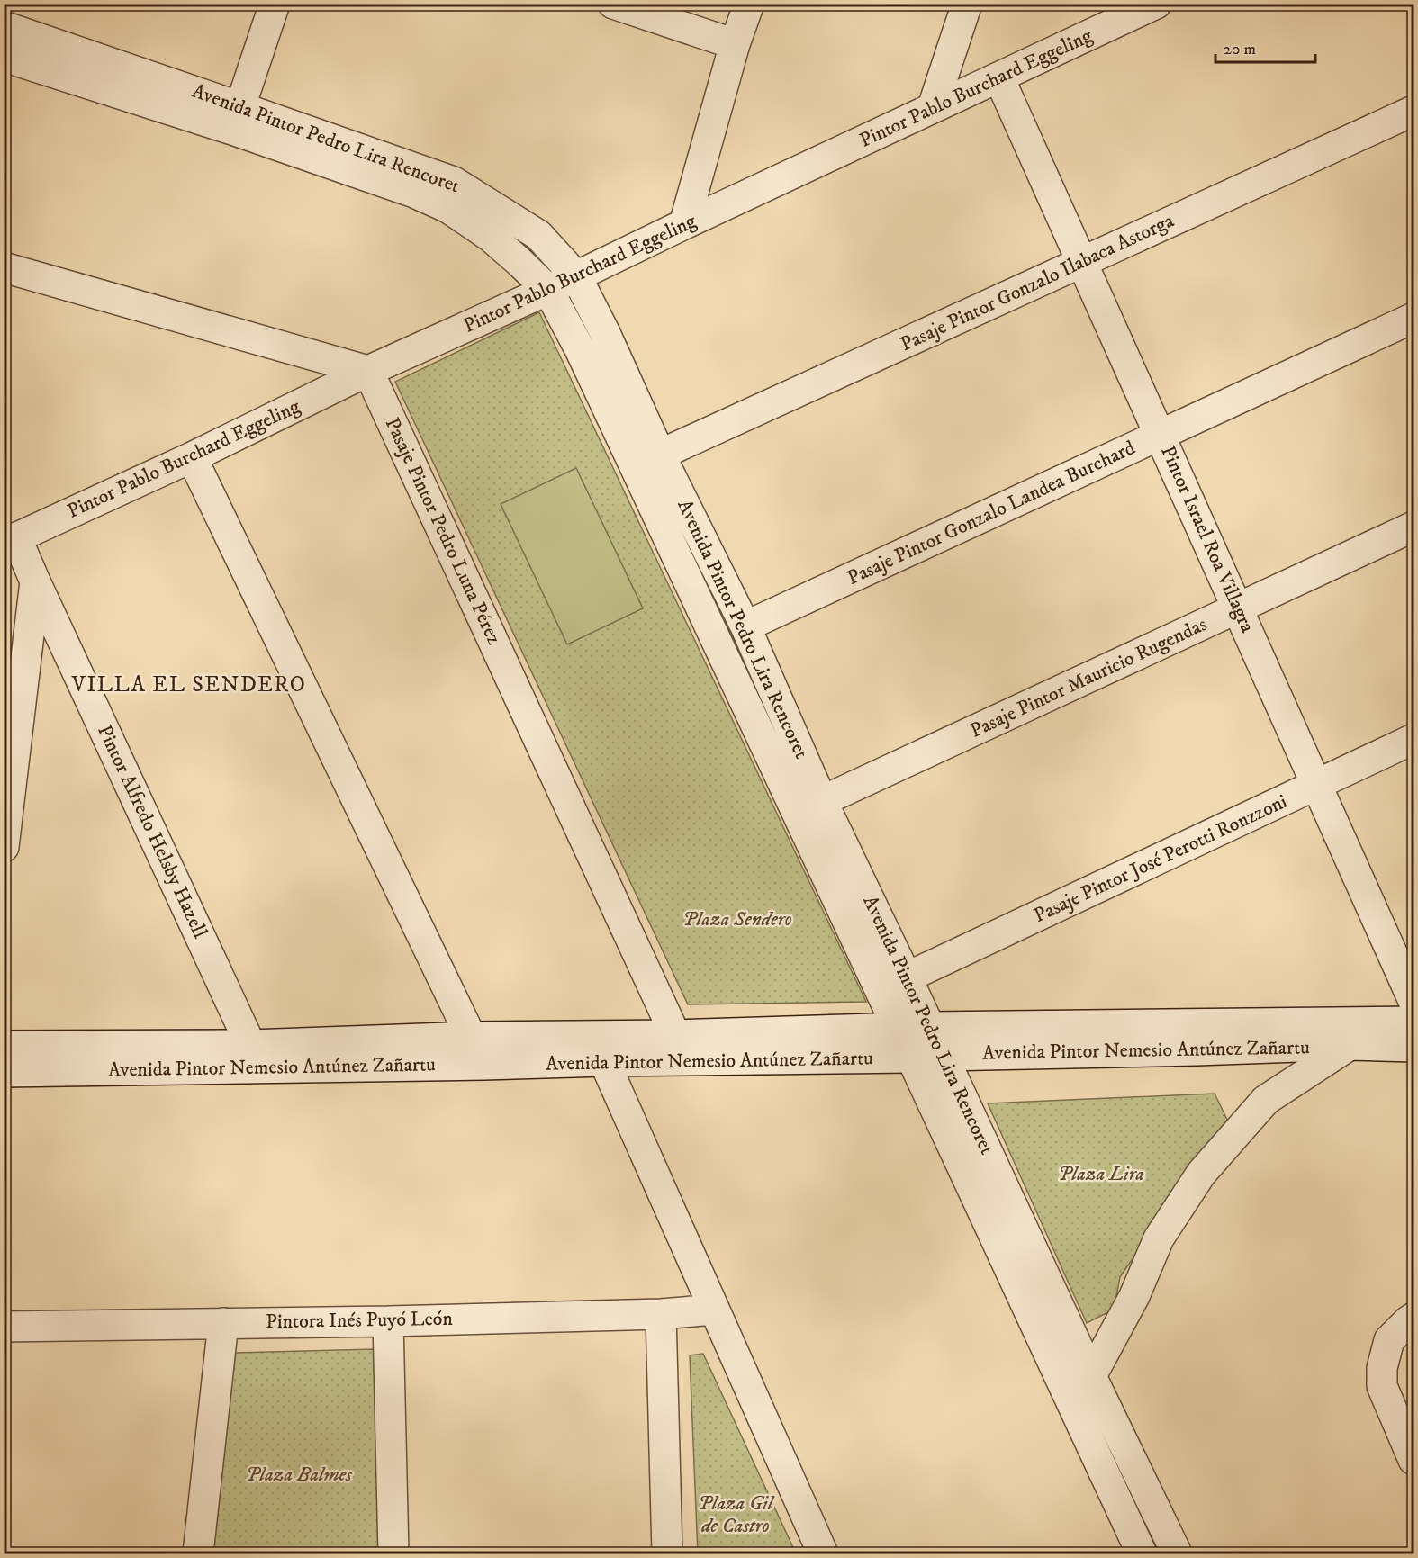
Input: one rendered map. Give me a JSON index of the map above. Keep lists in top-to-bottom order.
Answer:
{
  "streets": {
    "street": [
      "Pintor Pablo Burchard Eggeling",
      "Avenida Pintor Pedro Lira Rencoret",
      "Pasaje Pintor Gonzalo Ilabaca Astorga",
      "Pasaje Pintor Gonzalo Landea Burchard",
      "Pasaje Pintor Pedro Luna Pérez",
      "Pintor Israel Roa Villagra",
      "Pasaje Pintor Mauricio Rugendas",
      "Pintor Alfredo Helsby Hazell",
      "Pasaje Pintor José Perotti Ronzzoni",
      "Avenida Pintor Nemesio Antúnez Zañartu",
      "Pintora Inés Puyó León"
    ]
  },
  "crossings": [
    ["Pintor Pablo Burchard Eggeling", "Avenida Pintor Pedro Lira Rencoret"],
    ["Pintor Pablo Burchard Eggeling", "Pasaje Pintor Pedro Luna Pérez"],
    ["Pintor Pablo Burchard Eggeling", "Pintor Israel Roa Villagra"],
    ["Pintor Pablo Burchard Eggeling", "Pintor Alfredo Helsby Hazell"],
    ["Avenida Pintor Pedro Lira Rencoret", "Pasaje Pintor Gonzalo Ilabaca Astorga"],
    ["Avenida Pintor Pedro Lira Rencoret", "Pasaje Pintor Gonzalo Landea Burchard"],
    ["Avenida Pintor Pedro Lira Rencoret", "Pasaje Pintor Mauricio Rugendas"],
    ["Avenida Pintor Pedro Lira Rencoret", "Pasaje Pintor José Perotti Ronzzoni"],
    ["Avenida Pintor Pedro Lira Rencoret", "Avenida Pintor Nemesio Antúnez Zañartu"],
    ["Pasaje Pintor Gonzalo Ilabaca Astorga", "Pintor Israel Roa Villagra"],
    ["Pasaje Pintor Gonzalo Landea Burchard", "Pintor Israel Roa Villagra"],
    ["Pasaje Pintor Pedro Luna Pérez", "Avenida Pintor Nemesio Antúnez Zañartu"],
    ["Pintor Israel Roa Villagra", "Pasaje Pintor Mauricio Rugendas"],
    ["Pintor Israel Roa Villagra", "Pasaje Pintor José Perotti Ronzzoni"],
    ["Pintor Alfredo Helsby Hazell", "Avenida Pintor Nemesio Antúnez Zañartu"]
  ],
  "districts": ["VILLA EL SENDERO"],
  "parks": [
    "Plaza Sendero",
    "Plaza Lira",
    "Plaza Balmes",
    "Plaza Gil de Castro"
  ],
  "scale_bar": "20 m"
}
